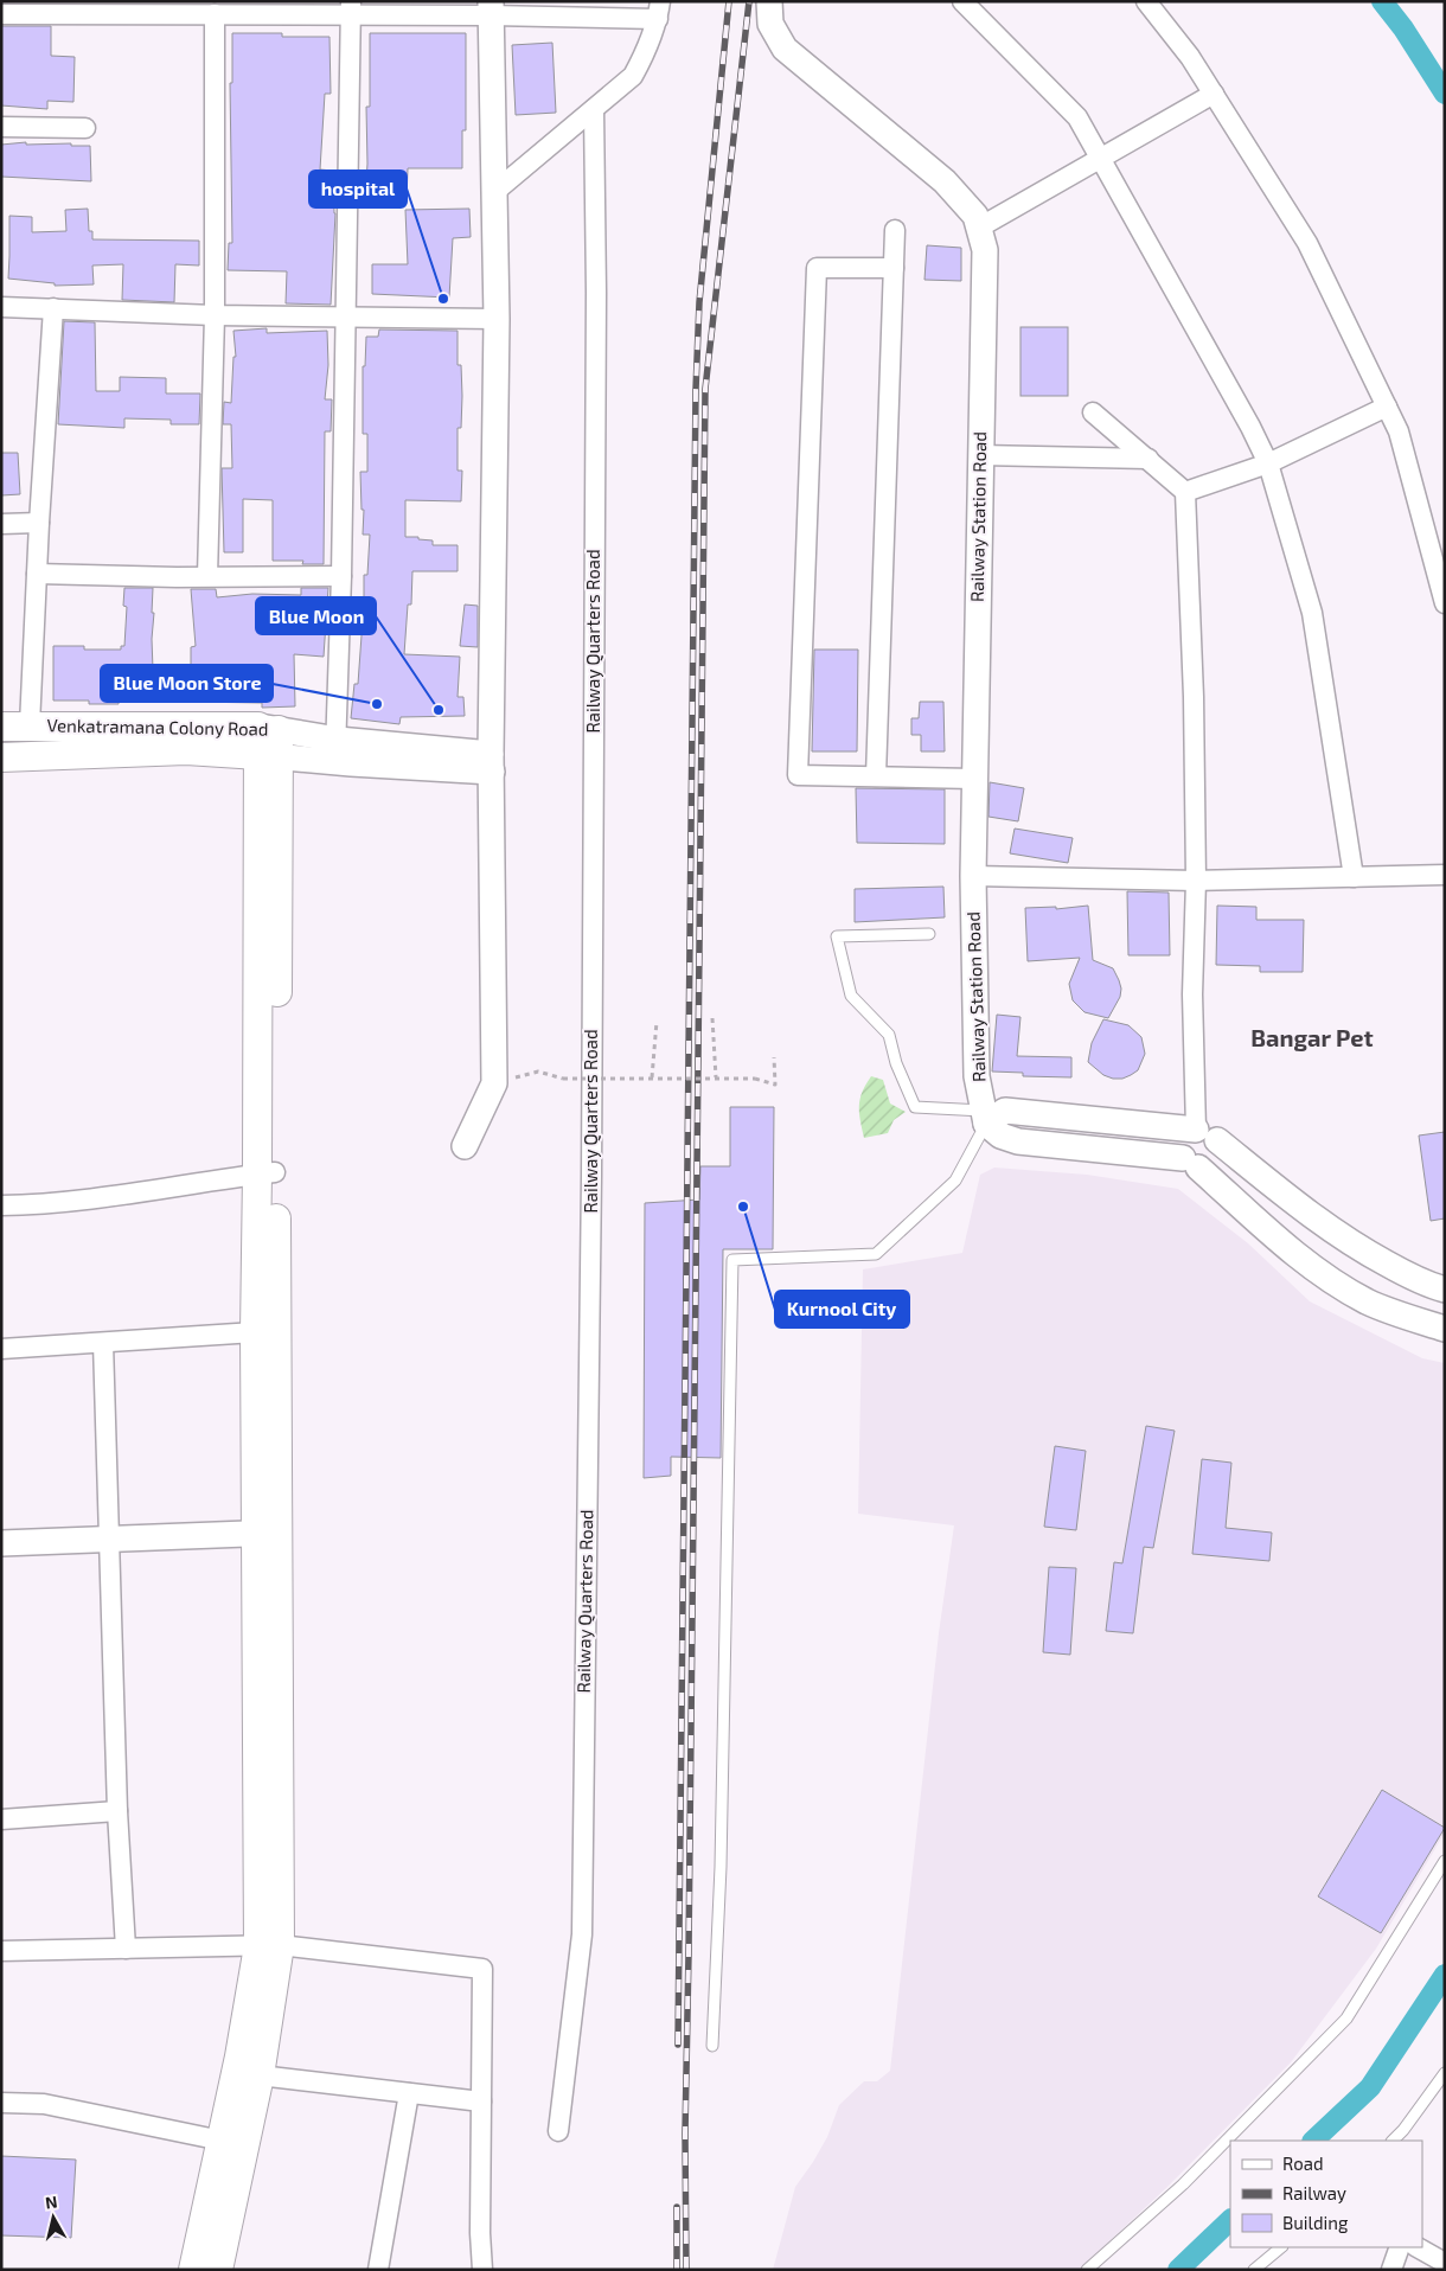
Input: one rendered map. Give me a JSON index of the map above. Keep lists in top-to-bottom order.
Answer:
{
  "streets": {
    "main road": ["Venkatramana Colony Road"],
    "street": ["Railway Station Road", "Railway Quarters Road"]
  },
  "districts": ["Bangar Pet"],
  "places": [
    "hospital",
    "Blue Moon Store",
    "Blue Moon",
    "Kurnool City"
  ],
  "legend": ["Road", "Railway", "Building"],
  "north": "top"
}
